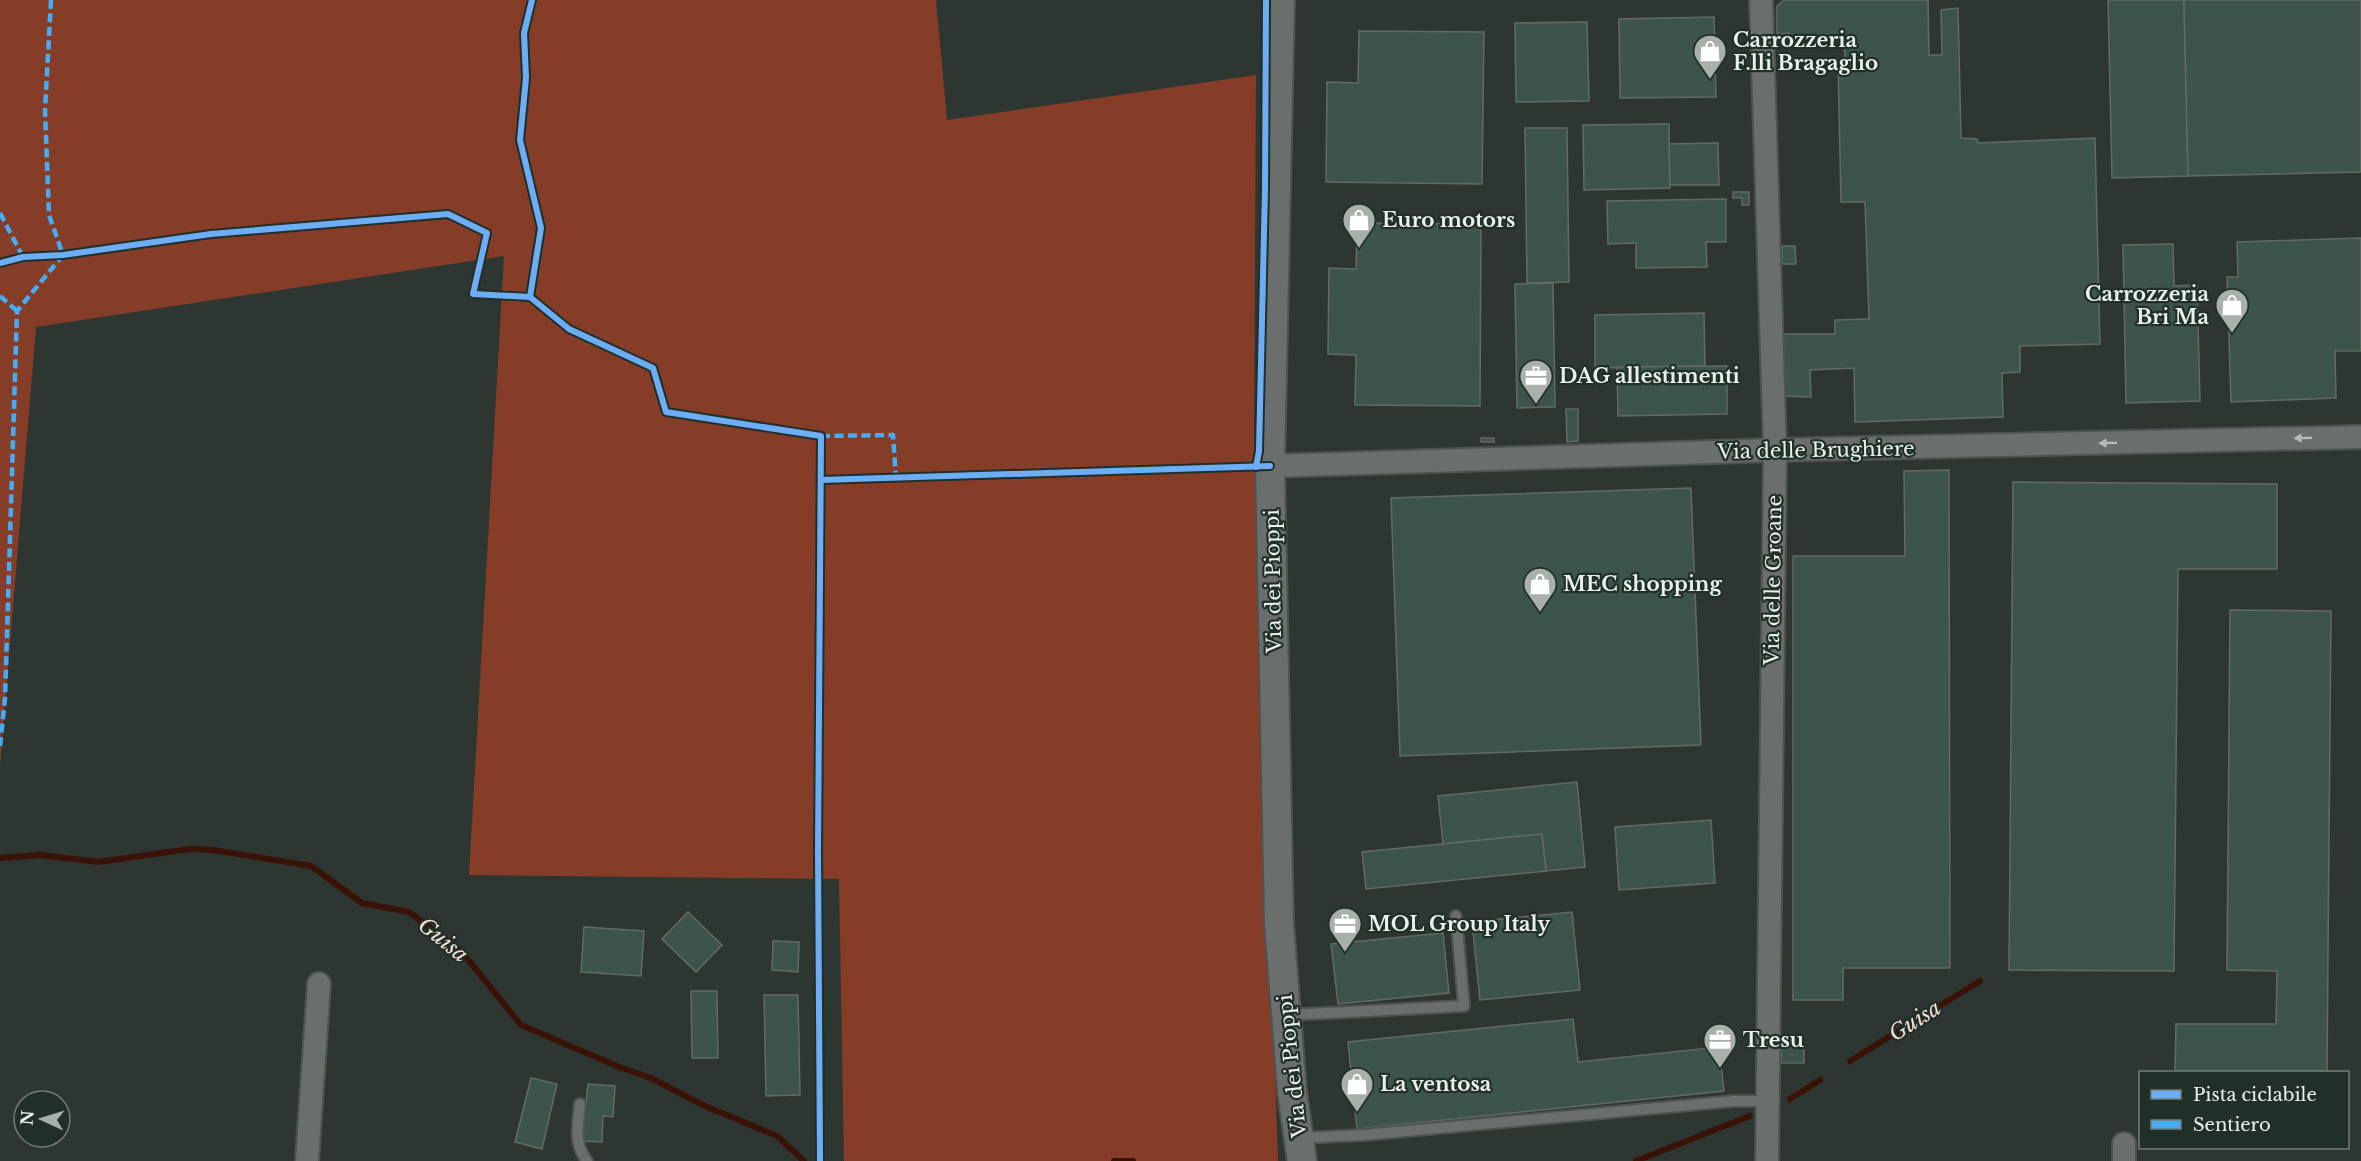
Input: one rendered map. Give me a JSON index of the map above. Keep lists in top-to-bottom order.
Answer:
{
  "streets": {
    "street": ["Via delle Brughiere", "Via delle Groane", "Via dei Pioppi"]
  },
  "crossings": [
    ["Via delle Brughiere", "Via delle Groane"],
    ["Via delle Brughiere", "Via dei Pioppi"]
  ],
  "one_way": ["Via delle Brughiere"],
  "water": ["Guisa"],
  "places": {
    "shop": [
      "Carrozzeria F.lli Bragaglio",
      "Euro motors",
      "Carrozzeria Bri Ma",
      "MEC shopping",
      "La ventosa"
    ],
    "office": ["DAG allestimenti", "MOL Group Italy", "Tresu"]
  },
  "legend": ["Pista ciclabile", "Sentiero"],
  "north": "left"
}
